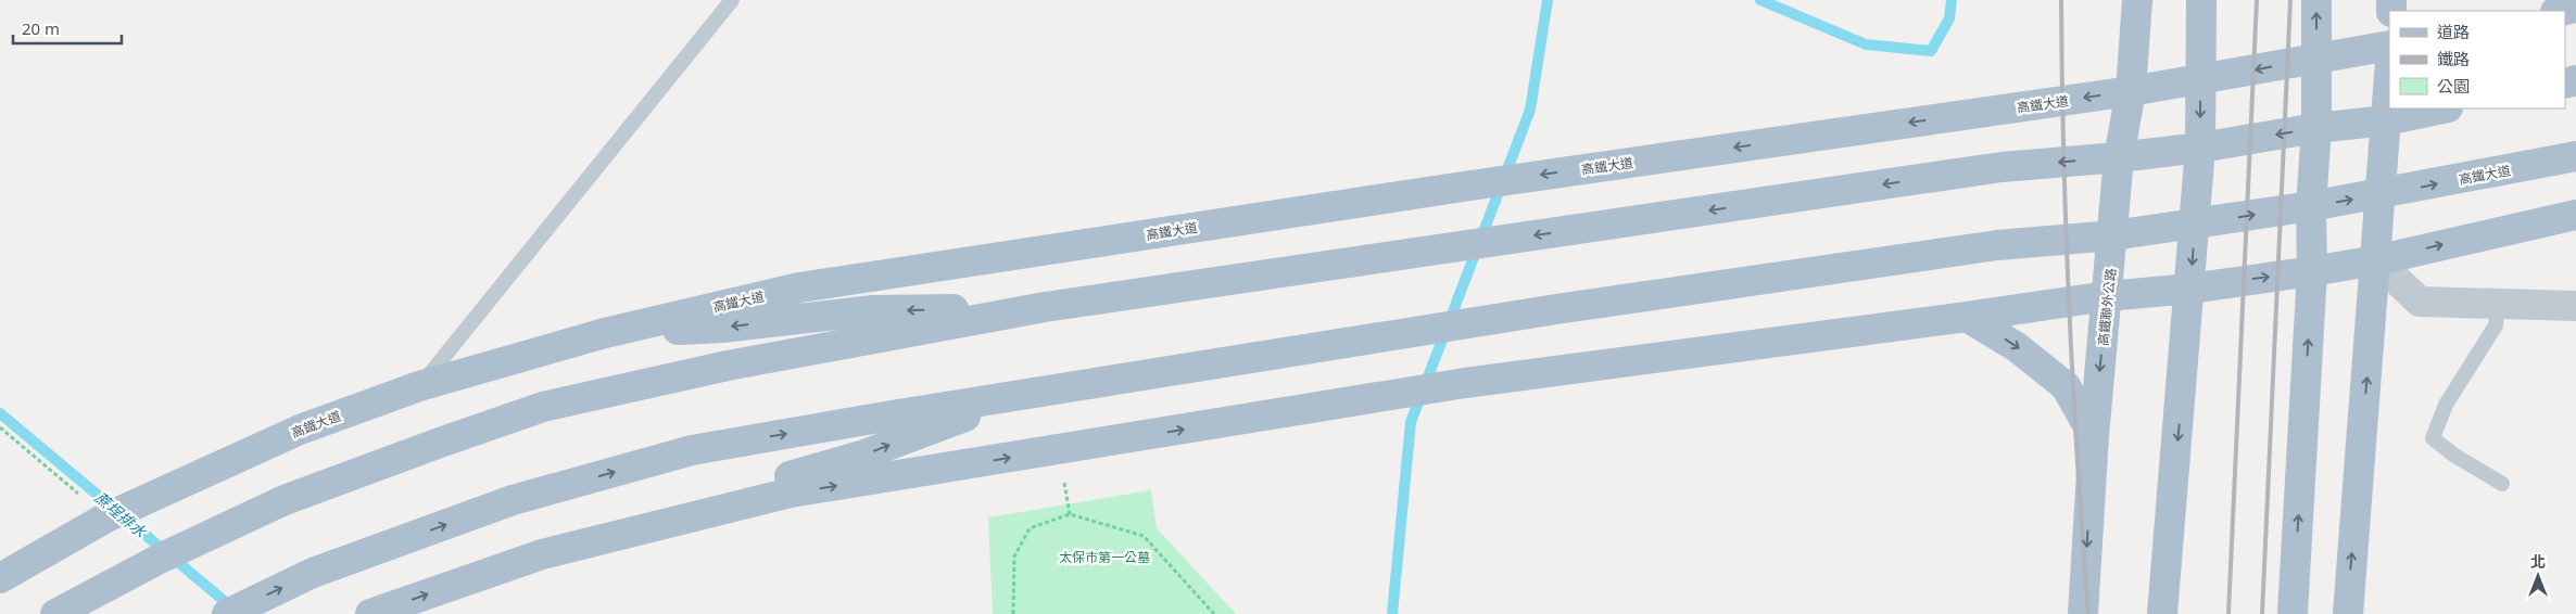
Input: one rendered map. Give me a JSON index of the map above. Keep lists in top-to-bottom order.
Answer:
{
  "streets": {
    "main road": ["高鐵大道", "高鐵聯外公路"]
  },
  "crossings": [
    ["高鐵大道", "高鐵聯外公路"]
  ],
  "water": ["蔗埕排水"],
  "parks": ["太保市第一公墓"],
  "legend": ["道路", "鐵路", "公園"],
  "scale_bar": "20 m",
  "north": "top"
}
